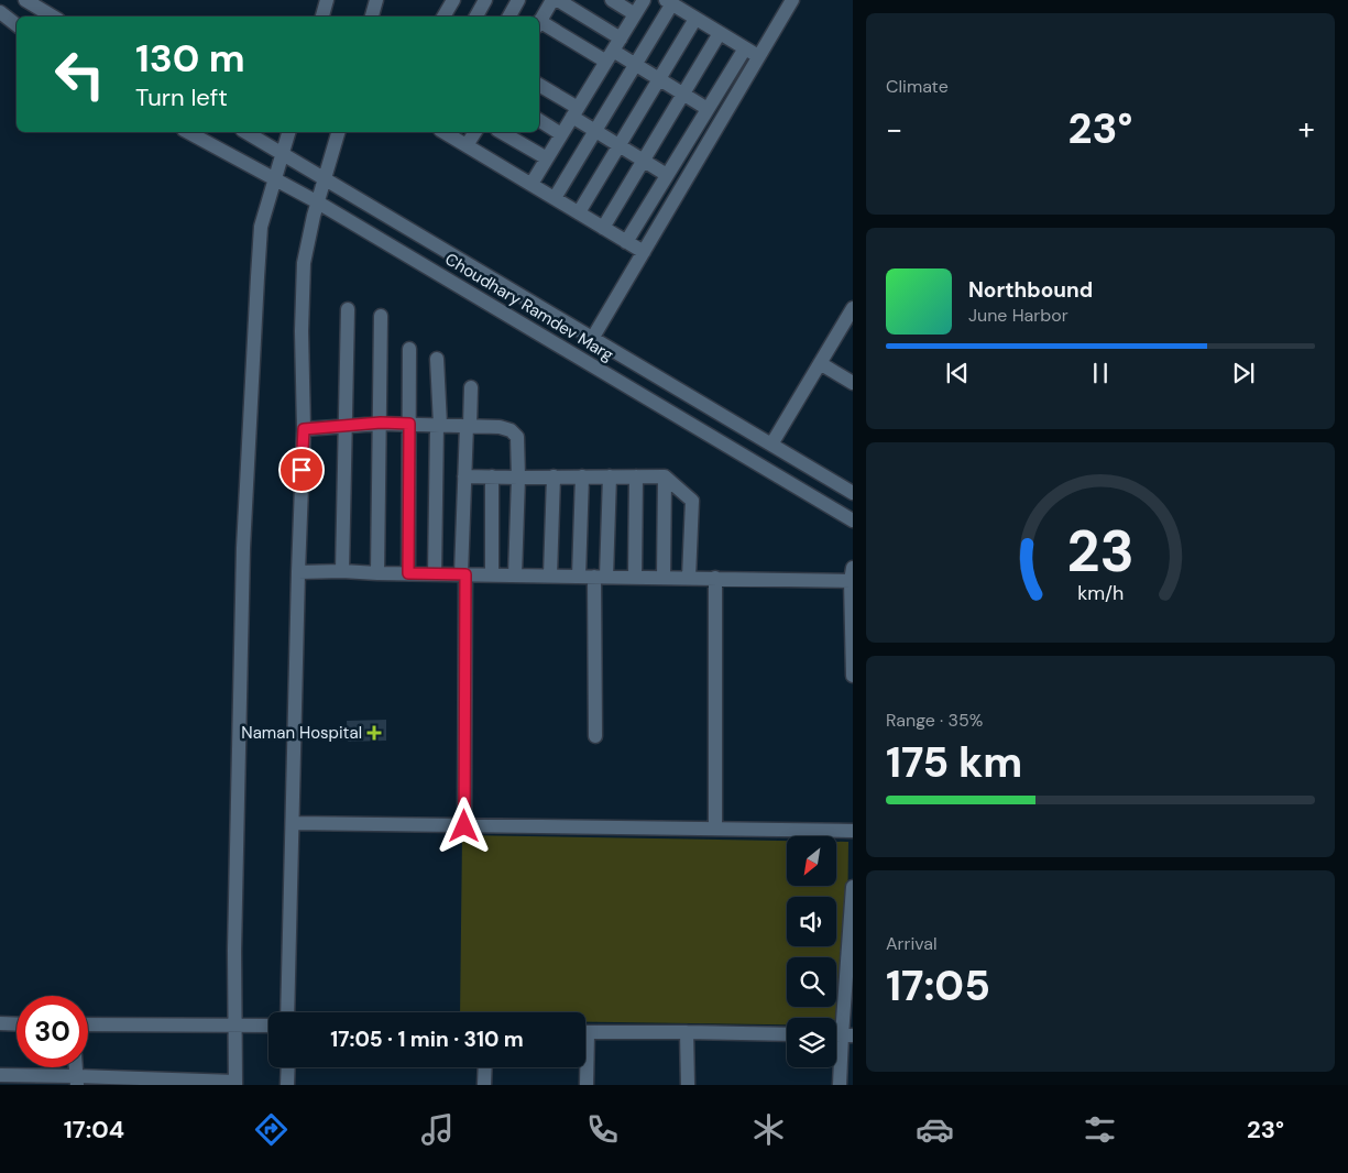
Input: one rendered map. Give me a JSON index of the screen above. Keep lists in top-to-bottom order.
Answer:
{
  "streets": {
    "street": ["Choudhary Ramdev Marg"]
  },
  "places": {
    "health": ["Naman Hospital"]
  },
  "north": "bottom left",
  "page": {
    "tile": [
      "Climate",
      ["Range · 35%", "175 km"],
      ["Arrival", "17:05"]
    ],
    "turn": ["130 m", "Turn left"],
    "heat": ["−", "23°", "+"],
    "song": ["Northbound", "June Harbor"],
    "limit": "30",
    "trip": "17:05 · 1 min · 310 m",
    "tabs": ["17:04", "23°"],
    "gauge": ["23", "km/h"]
  }
}
